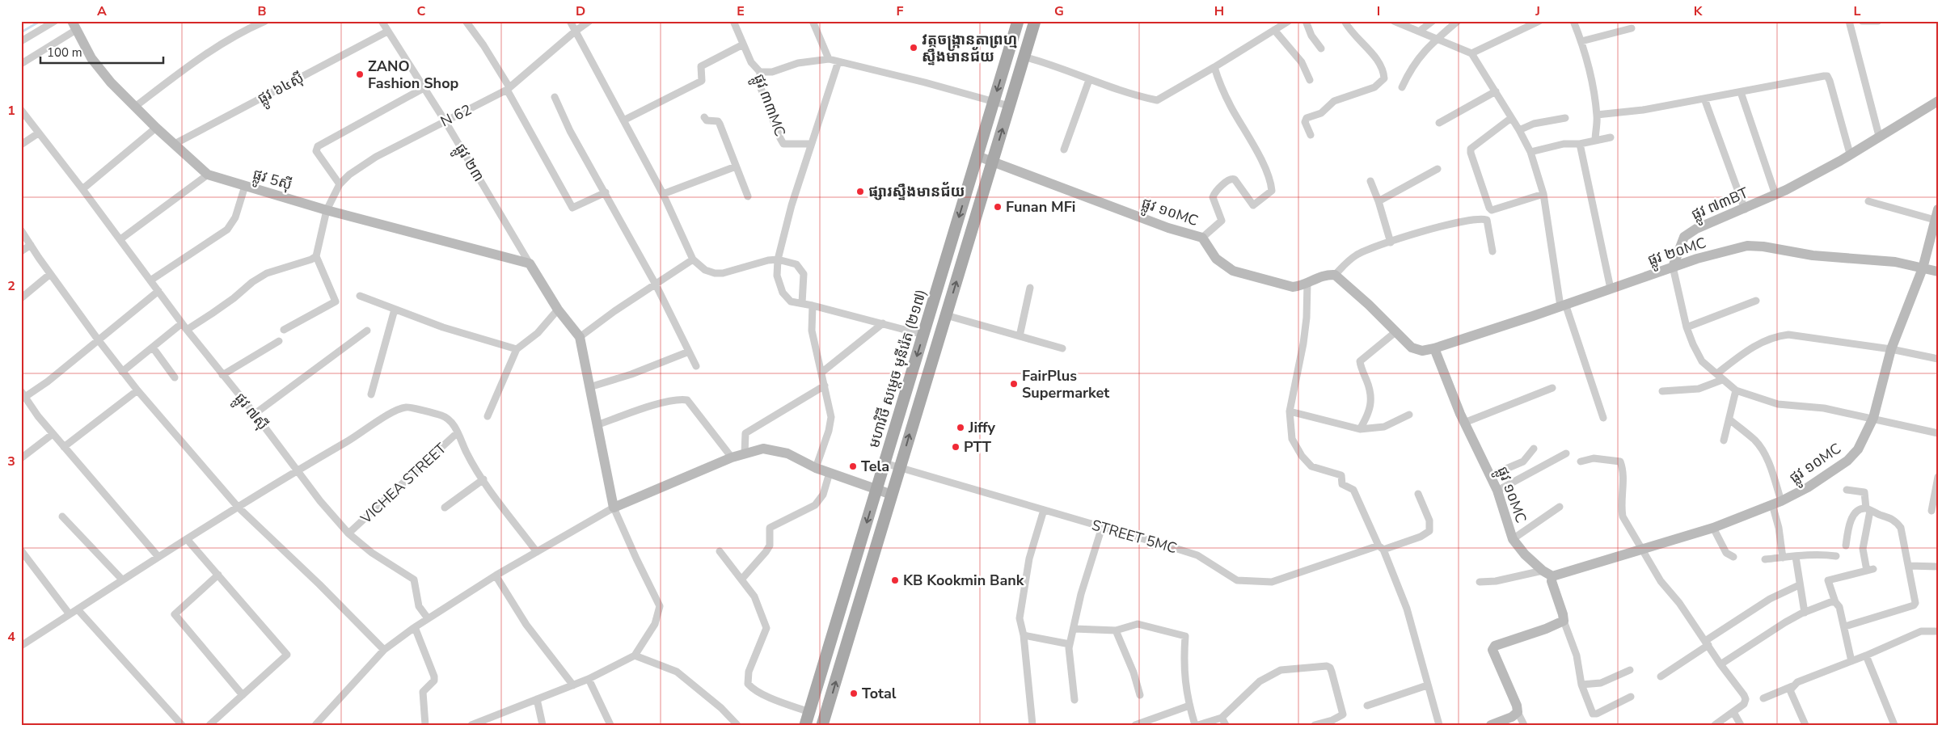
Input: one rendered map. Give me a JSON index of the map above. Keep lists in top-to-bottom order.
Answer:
{
  "streets": {
    "main road": ["មហាវិថី សម្តេច មុនីរ៉េត (២១៧)"],
    "street": [
      "ផ្លូវ ៦៤ស៊ី",
      "ផ្លូវ ៣៣MC",
      "N 62",
      "ផ្លូវ ២៣",
      "ផ្លូវ 5ស៊ី",
      "ផ្លូវ ៧៣BT",
      "ផ្លូវ ១០MC",
      "ផ្លូវ ២០MC",
      "ផ្លូវ ៧ស៊ី",
      "VICHEA STREET",
      "STREET 5MC"
    ]
  },
  "crossings": [
    ["ផ្លូវ ៦៤ស៊ី", "ផ្លូវ ២៣"],
    ["ផ្លូវ ៦៤ស៊ី", "ផ្លូវ 5ស៊ី"],
    ["N 62", "ផ្លូវ ២៣"],
    ["N 62", "ផ្លូវ 5ស៊ី"],
    ["ផ្លូវ ២៣", "ផ្លូវ 5ស៊ី"],
    ["ផ្លូវ ៧៣BT", "ផ្លូវ ២០MC"],
    ["ផ្លូវ ១០MC", "ផ្លូវ ២០MC"],
    ["ផ្លូវ ១០MC", "មហាវិថី សម្តេច មុនីរ៉េត (២១៧)"],
    ["មហាវិថី សម្តេច មុនីរ៉េត (២១៧)", "STREET 5MC"],
    ["ផ្លូវ ៧ស៊ី", "VICHEA STREET"]
  ],
  "places": [
    "វត្តចង្ក្រានតាព្រហ្ម ស្ទឹងមានជ័យ",
    "ZANO Fashion Shop",
    "ផ្សារស្ទឹងមានជ័យ",
    "Funan MFi",
    "FairPlus Supermarket",
    "Jiffy",
    "PTT",
    "Tela",
    "KB Kookmin Bank",
    "Total"
  ],
  "scale_bar": "100 m",
  "grid": {
    "columns": [
      "A",
      "B",
      "C",
      "D",
      "E",
      "F",
      "G",
      "H",
      "I",
      "J",
      "K",
      "L"
    ],
    "rows": [
      "1",
      "2",
      "3",
      "4"
    ]
  }
}
